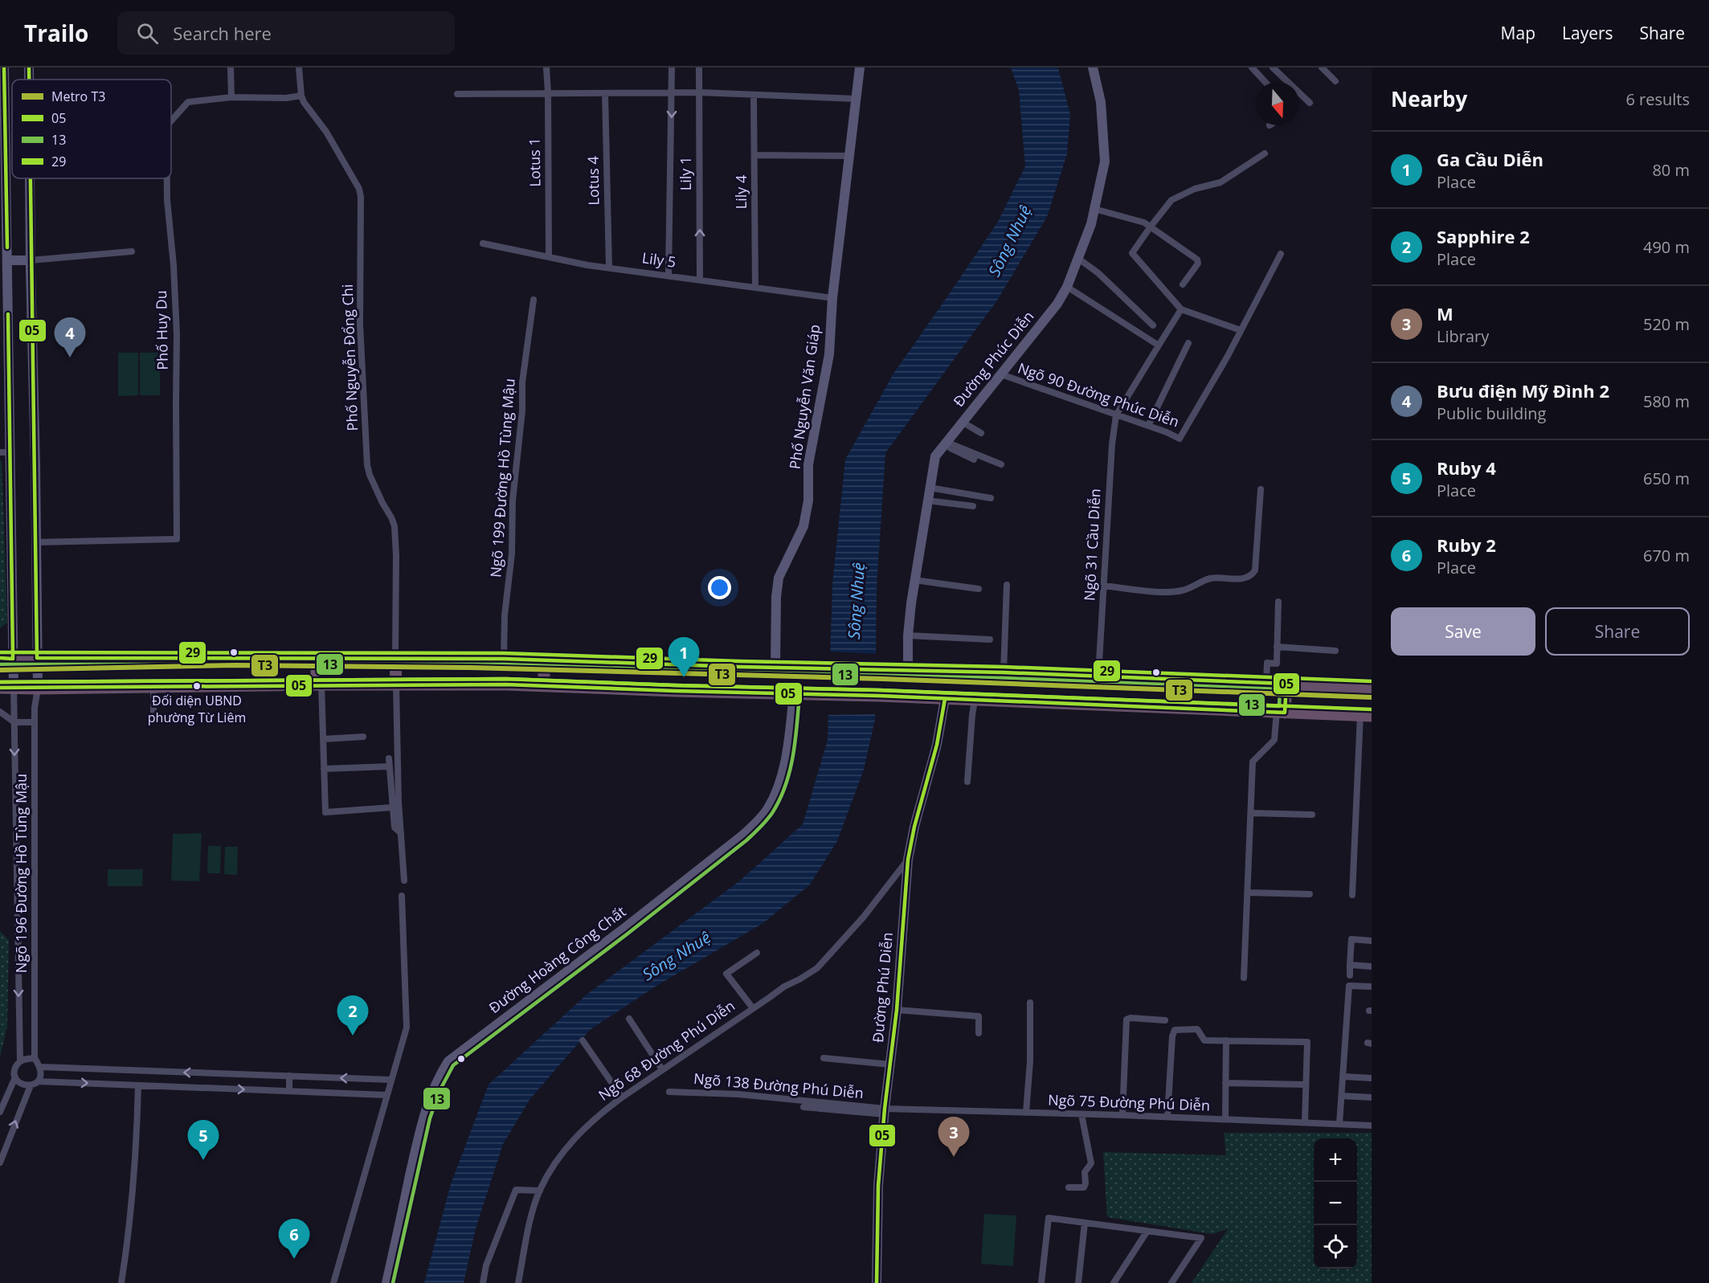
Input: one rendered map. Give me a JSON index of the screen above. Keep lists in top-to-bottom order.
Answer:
{
  "streets": {
    "street": [
      "Lotus 1",
      "Lily 1",
      "Lotus 4",
      "Lily 4",
      "Lily 5",
      "Phố Huy Du",
      "Phố Nguyễn Đổng Chi",
      "Đường Phúc Diễn",
      "Ngõ 90 Đường Phúc Diễn",
      "Phố Nguyễn Văn Giáp",
      "Ngõ 199 Đường Hồ Tùng Mậu",
      "Ngõ 31 Cầu Diễn",
      "Ngõ 196 Đường Hồ Tùng Mậu",
      "Đường Hoàng Công Chất",
      "Đường Phú Diễn",
      "Ngõ 68 Đường Phú Diễn",
      "Ngõ 138 Đường Phú Diễn",
      "Ngõ 75 Đường Phú Diễn"
    ]
  },
  "crossings": [
    ["Lotus 1", "Lily 5"],
    ["Lily 1", "Lily 5"],
    ["Lotus 4", "Lily 5"],
    ["Lily 4", "Lily 5"],
    ["Lily 5", "Phố Nguyễn Văn Giáp"],
    ["Phố Huy Du", "Phố Nguyễn Đổng Chi"],
    ["Đường Phúc Diễn", "Ngõ 90 Đường Phúc Diễn"],
    ["Ngõ 90 Đường Phúc Diễn", "Ngõ 31 Cầu Diễn"],
    ["Đường Phú Diễn", "Ngõ 68 Đường Phú Diễn"],
    ["Đường Phú Diễn", "Ngõ 138 Đường Phú Diễn"],
    ["Đường Phú Diễn", "Ngõ 75 Đường Phú Diễn"],
    ["Ngõ 138 Đường Phú Diễn", "Ngõ 75 Đường Phú Diễn"]
  ],
  "water": ["Sông Nhuệ"],
  "places": ["Đối diện UBND phường Từ Liêm"],
  "lines": [
    "transit line 05",
    "transit line 29",
    "transit line 13",
    "metro line T3"
  ],
  "legend": [
    "Metro T3",
    "05",
    "13",
    "29"
  ],
  "north": "bottom",
  "page": {
    "header": "Trailo",
    "search": "Search here",
    "nav": ["Map", "Layers", "Share"],
    "heading": ["Nearby", "6 results"],
    "list": [
      {
        "mark": "1",
        "name": "Ga Cầu Diễn",
        "note": "Place",
        "value": "80 m"
      },
      {
        "mark": "2",
        "name": "Sapphire 2",
        "note": "Place",
        "value": "490 m"
      },
      {
        "mark": "3",
        "name": "M",
        "note": "Library",
        "value": "520 m"
      },
      {
        "mark": "4",
        "name": "Bưu điện Mỹ Đình 2",
        "note": "Public building",
        "value": "580 m"
      },
      {
        "mark": "5",
        "name": "Ruby 4",
        "note": "Place",
        "value": "650 m"
      },
      {
        "mark": "6",
        "name": "Ruby 2",
        "note": "Place",
        "value": "670 m"
      }
    ],
    "pins": [
      "4",
      "1",
      "2",
      "3",
      "5",
      "6"
    ],
    "buttons": ["Save", "Share"],
    "map_buttons": ["+", "−"]
  }
}
